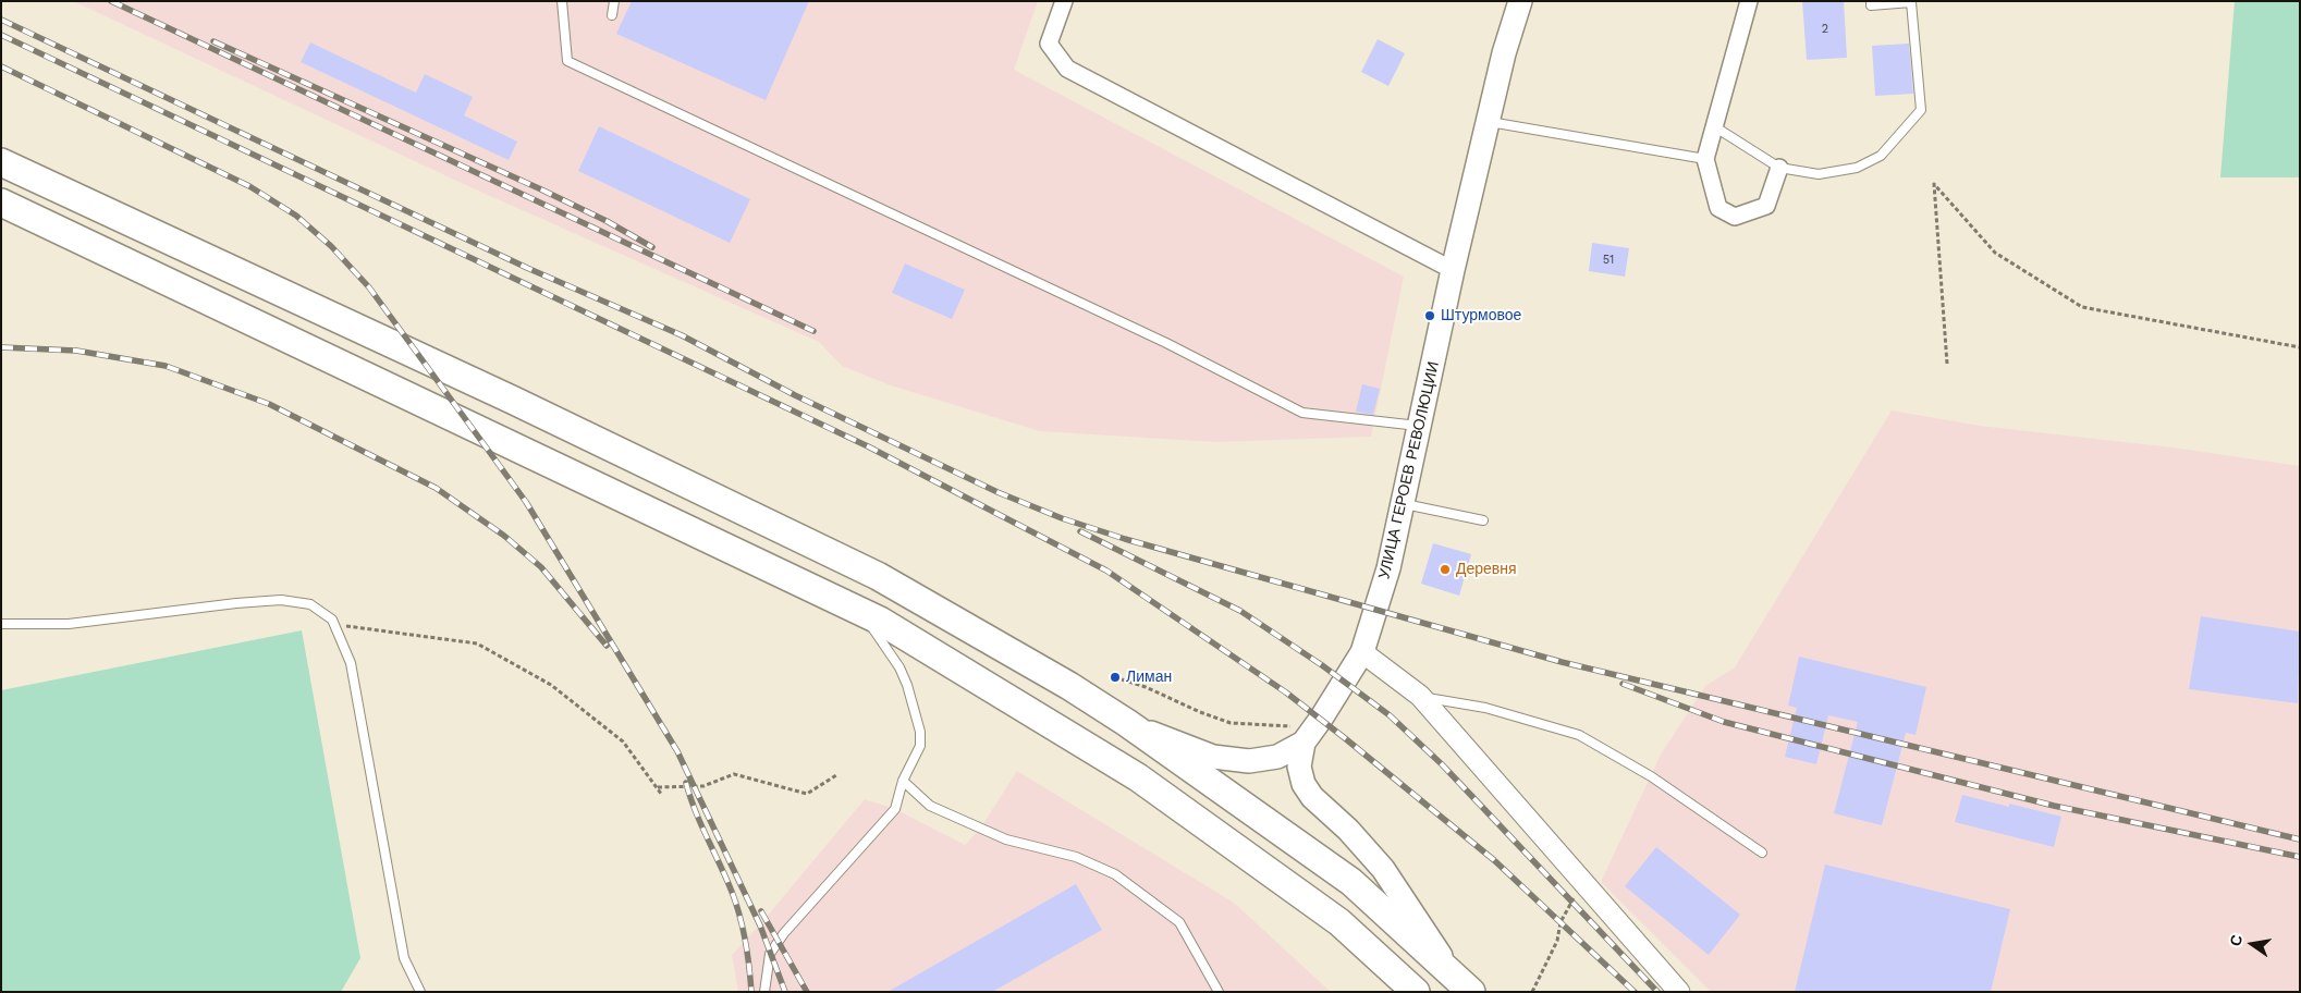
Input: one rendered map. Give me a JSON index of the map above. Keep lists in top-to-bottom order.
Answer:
{
  "streets": {
    "main road": ["УЛИЦА ГЕРОЕВ РЕВОЛЮЦИИ"]
  },
  "places": ["Штурмовое", "Деревня", "Лиман"],
  "house_numbers": ["2", "51"],
  "north": "left"
}
